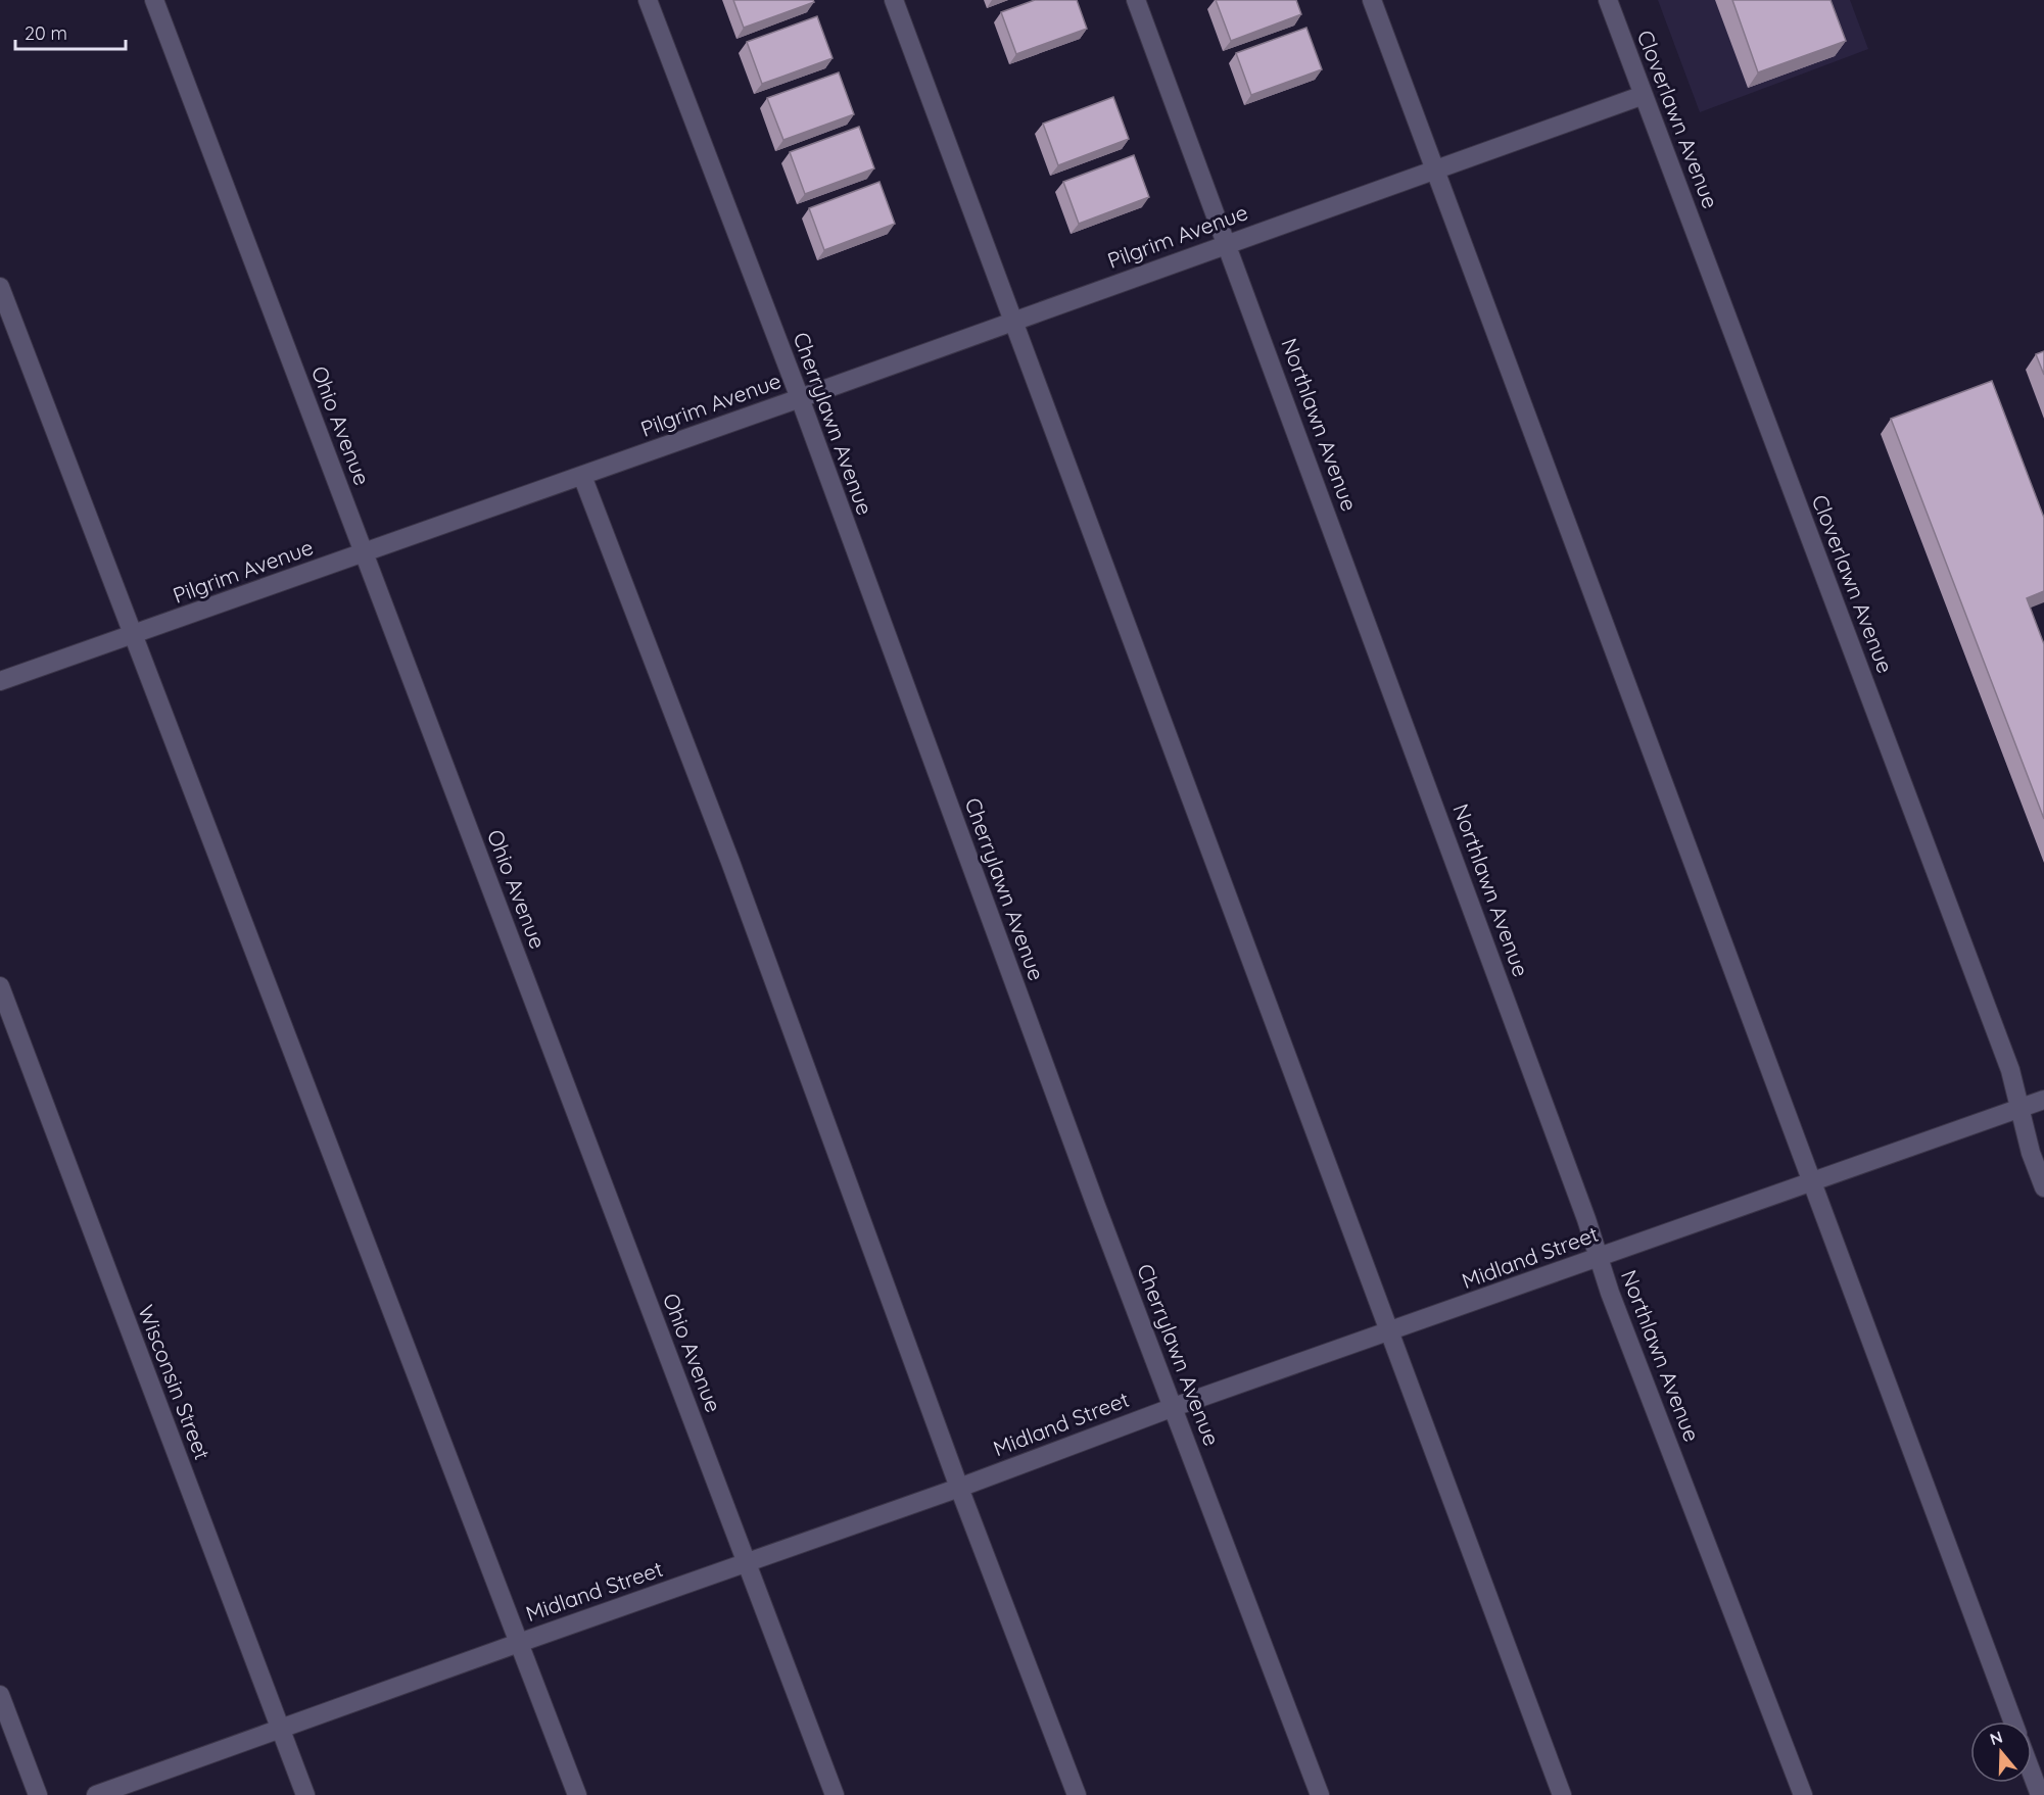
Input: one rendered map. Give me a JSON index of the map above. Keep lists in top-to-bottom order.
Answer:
{
  "streets": {
    "street": [
      "Cloverlawn Avenue",
      "Pilgrim Avenue",
      "Cherrylawn Avenue",
      "Northlawn Avenue",
      "Ohio Avenue",
      "Midland Street",
      "Wisconsin Street"
    ]
  },
  "crossings": [
    ["Cloverlawn Avenue", "Pilgrim Avenue"],
    ["Cloverlawn Avenue", "Midland Street"],
    ["Pilgrim Avenue", "Cherrylawn Avenue"],
    ["Pilgrim Avenue", "Northlawn Avenue"],
    ["Pilgrim Avenue", "Ohio Avenue"],
    ["Cherrylawn Avenue", "Midland Street"],
    ["Northlawn Avenue", "Midland Street"],
    ["Ohio Avenue", "Midland Street"],
    ["Midland Street", "Wisconsin Street"]
  ],
  "scale_bar": "20 m",
  "north": "top"
}
